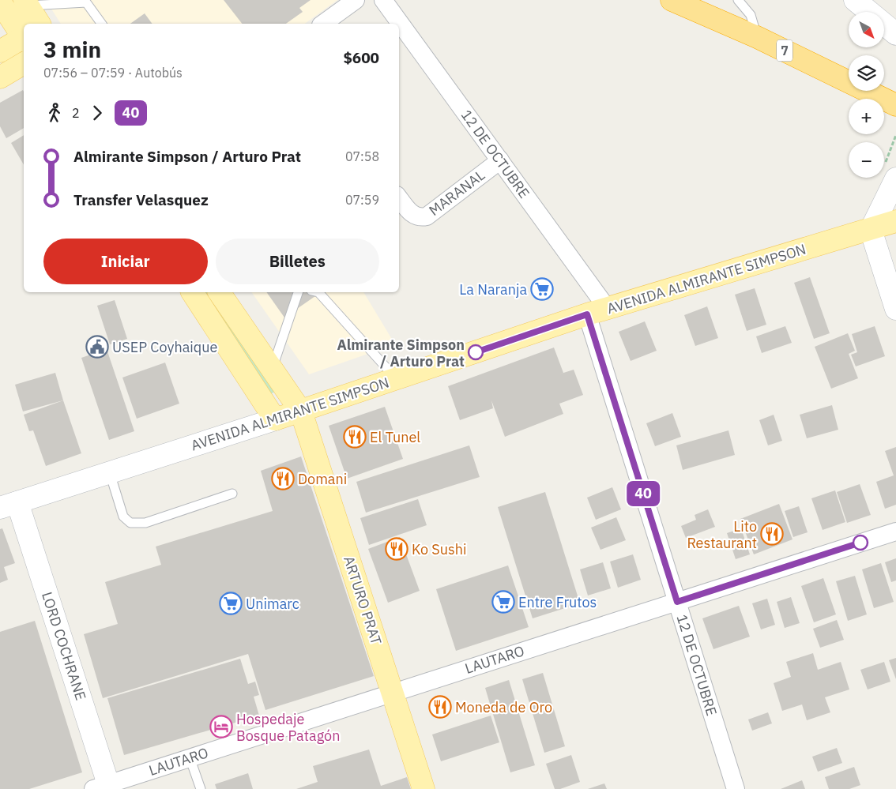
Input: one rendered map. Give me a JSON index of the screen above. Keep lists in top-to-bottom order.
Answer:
{
  "streets": {
    "highway": ["7"],
    "main road": ["AVENIDA ALMIRANTE SIMPSON", "ARTURO PRAT", "LORD COCHRANE"],
    "street": ["12 DE OCTUBRE", "MARANAL", "LAUTARO"]
  },
  "crossings": [
    ["12 DE OCTUBRE", "MARANAL"],
    ["12 DE OCTUBRE", "AVENIDA ALMIRANTE SIMPSON"],
    ["12 DE OCTUBRE", "LAUTARO"],
    ["AVENIDA ALMIRANTE SIMPSON", "ARTURO PRAT"],
    ["AVENIDA ALMIRANTE SIMPSON", "LORD COCHRANE"],
    ["ARTURO PRAT", "LAUTARO"],
    ["LORD COCHRANE", "LAUTARO"]
  ],
  "places": {
    "supermarket": ["La Naranja", "Entre Frutos", "Unimarc"],
    "public building": ["USEP Coyhaique"],
    "other": ["Almirante Simpson / Arturo Prat"],
    "restaurant": [
      "El Tunel",
      "Domani",
      "Lito Restaurant",
      "Ko Sushi",
      "Moneda de Oro"
    ],
    "hotel": ["Hospedaje Bosque Patagón"]
  },
  "lines": ["bus line 40"],
  "north": "bottom right",
  "page": {
    "on_map": "40",
    "map_buttons": ["+", "−"],
    "heading": ["3 min", "07:56 – 07:59 · Autobús", "$600"],
    "legs": ["2", "40"],
    "list": [
      {
        "name": "Almirante Simpson / Arturo Prat",
        "value": "07:58"
      },
      {
        "name": "Transfer Velasquez",
        "value": "07:59"
      }
    ],
    "buttons": ["Iniciar", "Billetes"]
  }
}
